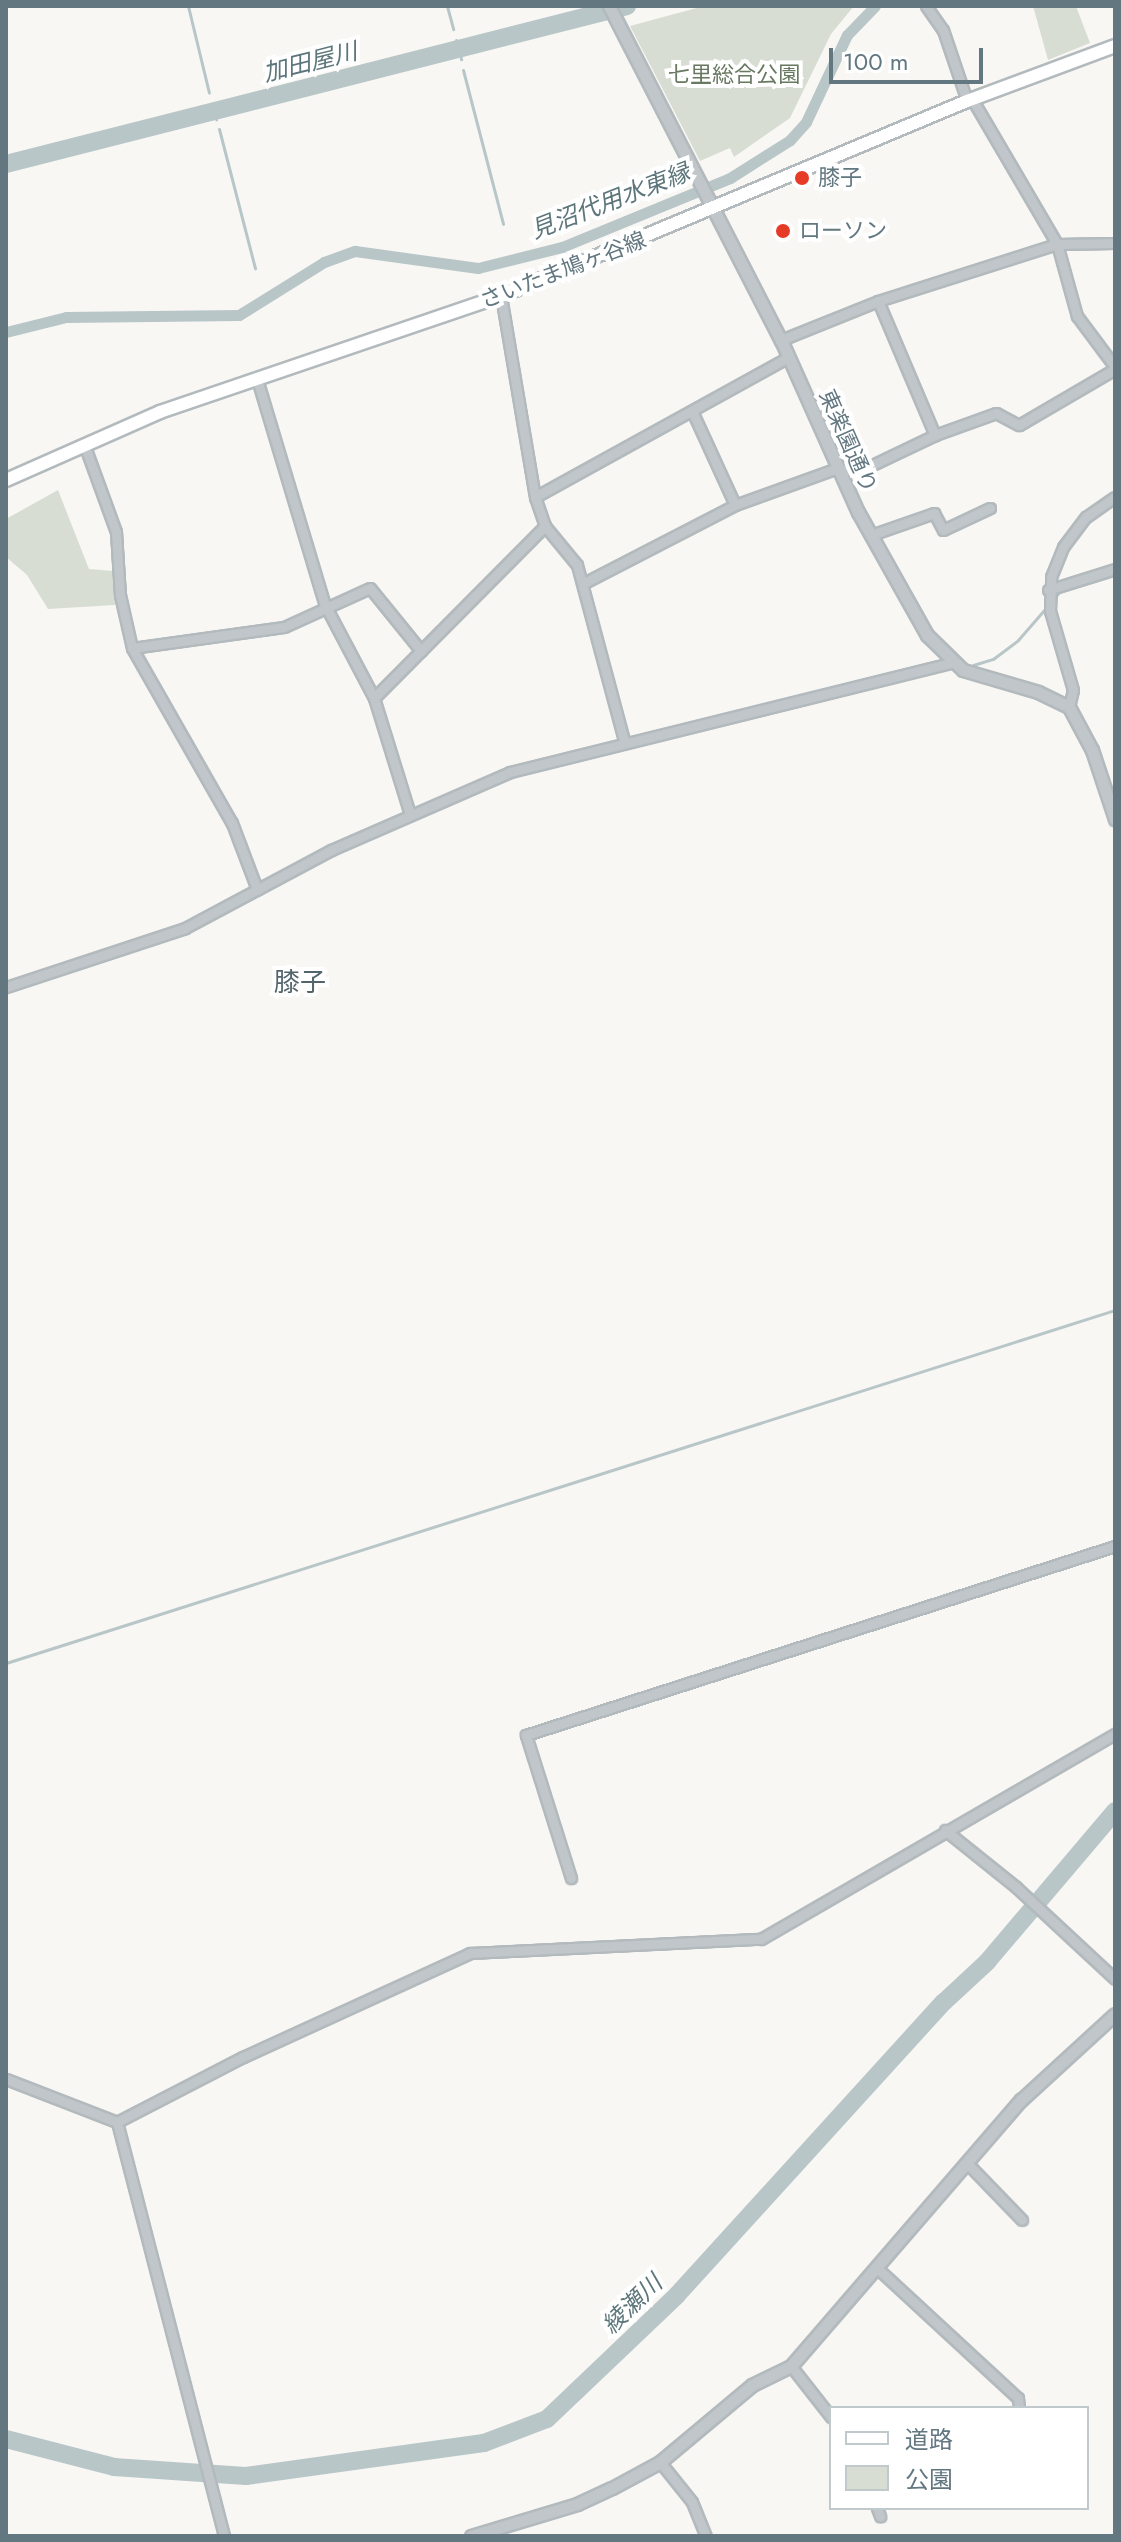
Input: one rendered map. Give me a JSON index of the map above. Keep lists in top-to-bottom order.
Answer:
{
  "streets": {
    "main road": ["さいたま鳩ヶ谷線"],
    "street": ["東楽園通り"]
  },
  "crossings": [
    ["さいたま鳩ヶ谷線", "東楽園通り"]
  ],
  "districts": ["膝子"],
  "water": ["加田屋川", "見沼代用水東縁", "綾瀬川"],
  "parks": ["七里総合公園"],
  "places": ["膝子", "ローソン"],
  "legend": ["道路", "公園"],
  "scale_bar": "100 m"
}
